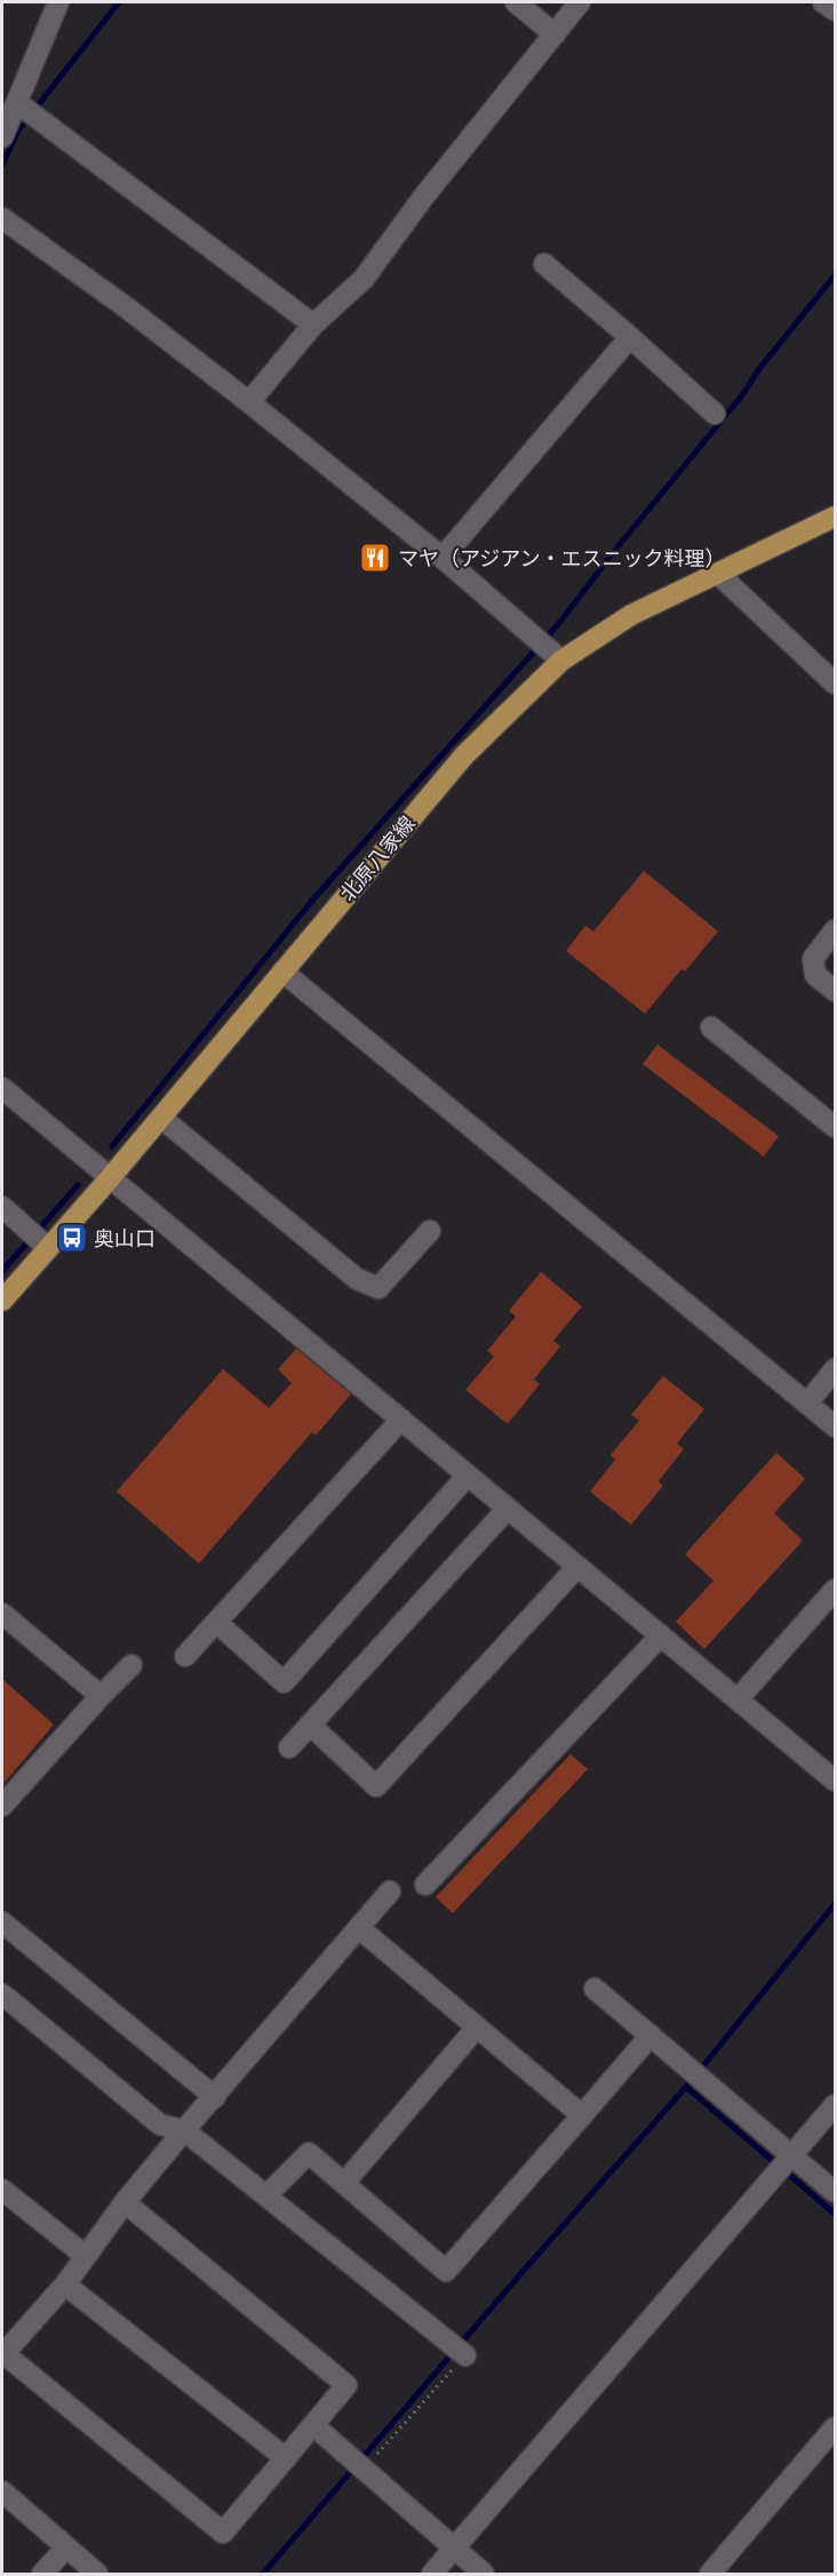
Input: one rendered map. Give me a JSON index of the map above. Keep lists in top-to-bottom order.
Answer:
{
  "streets": {
    "main road": ["北原八家線"]
  },
  "places": {
    "restaurant": ["マヤ（アジアン・エスニック料理）"],
    "bus stop": ["奥山口"]
  }
}
